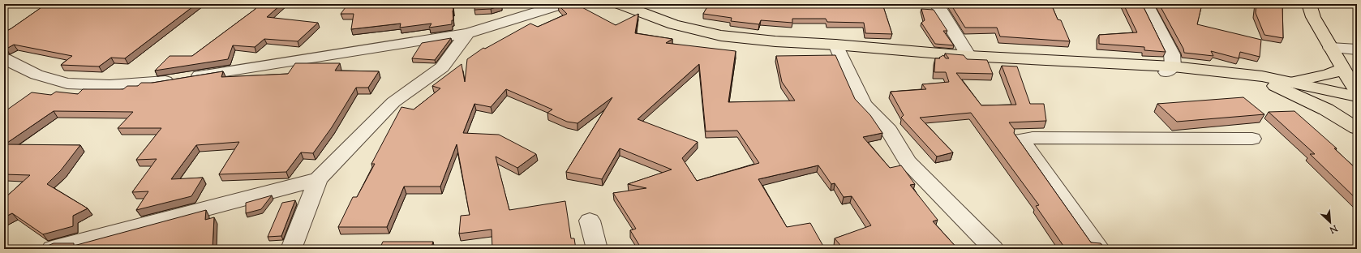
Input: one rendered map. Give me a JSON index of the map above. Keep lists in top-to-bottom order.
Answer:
{
  "north": "bottom right"
}
